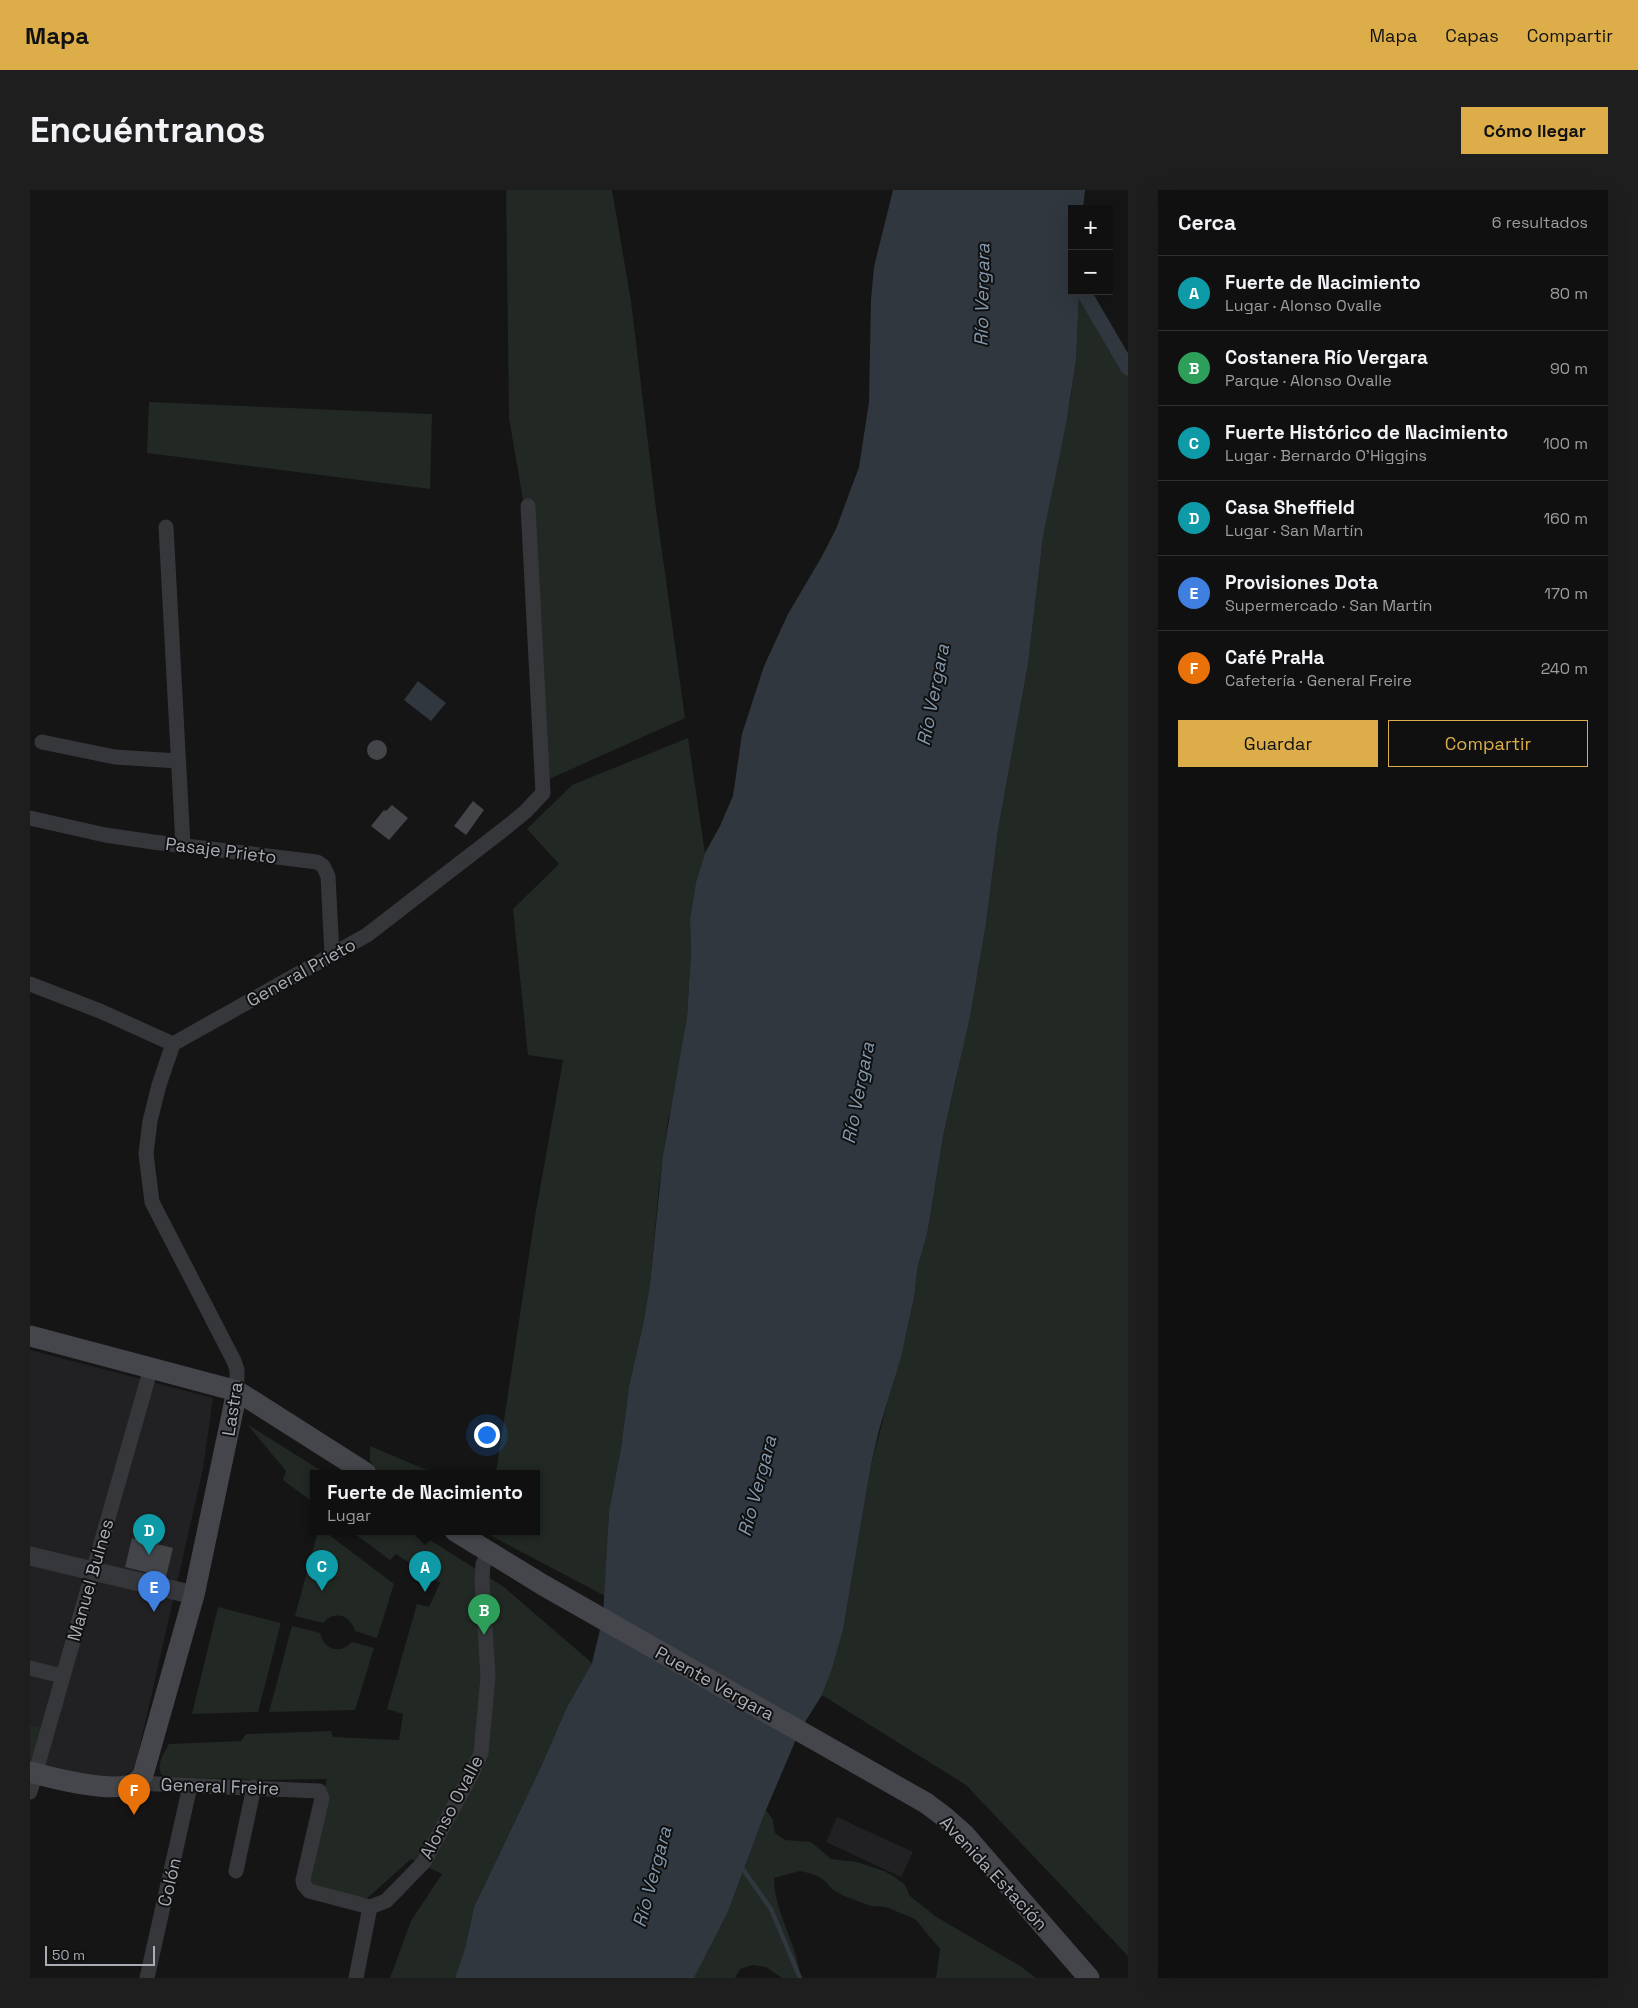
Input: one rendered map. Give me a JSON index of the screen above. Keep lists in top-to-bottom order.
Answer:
{
  "streets": {
    "main road": [
      "Lastra",
      "Puente Vergara",
      "General Freire",
      "Avenida Estación"
    ],
    "street": [
      "Pasaje Prieto",
      "General Prieto",
      "Manuel Bulnes",
      "Alonso Ovalle",
      "Colón"
    ]
  },
  "crossings": [
    ["Pasaje Prieto", "General Prieto"],
    ["General Prieto", "Lastra"],
    ["Lastra", "General Freire"],
    ["Manuel Bulnes", "General Freire"],
    ["Puente Vergara", "Alonso Ovalle"],
    ["Puente Vergara", "Avenida Estación"],
    ["General Freire", "Alonso Ovalle"],
    ["General Freire", "Colón"]
  ],
  "water": ["Río Vergara"],
  "scale_bar": "50 m",
  "page": {
    "header": "Mapa",
    "nav": ["Mapa", "Capas", "Compartir"],
    "buttons": [
      "Cómo llegar",
      ["Guardar", "Compartir"]
    ],
    "title": "Encuéntranos",
    "heading": ["Cerca", "6 resultados"],
    "map_buttons": ["+", "−"],
    "list": [
      {
        "mark": "A",
        "name": "Fuerte de Nacimiento",
        "note": "Lugar · Alonso Ovalle",
        "value": "80 m"
      },
      {
        "mark": "B",
        "name": "Costanera Río Vergara",
        "note": "Parque · Alonso Ovalle",
        "value": "90 m"
      },
      {
        "mark": "C",
        "name": "Fuerte Histórico de Nacimiento",
        "note": "Lugar · Bernardo O'Higgins",
        "value": "100 m"
      },
      {
        "mark": "D",
        "name": "Casa Sheffield",
        "note": "Lugar · San Martín",
        "value": "160 m"
      },
      {
        "mark": "E",
        "name": "Provisiones Dota",
        "note": "Supermercado · San Martín",
        "value": "170 m"
      },
      {
        "mark": "F",
        "name": "Café PraHa",
        "note": "Cafetería · General Freire",
        "value": "240 m"
      }
    ],
    "popup": ["Fuerte de Nacimiento", "Lugar"],
    "pins": [
      "D",
      "C",
      "A",
      "E",
      "B",
      "F"
    ],
    "scale": "50 m"
  }
}
